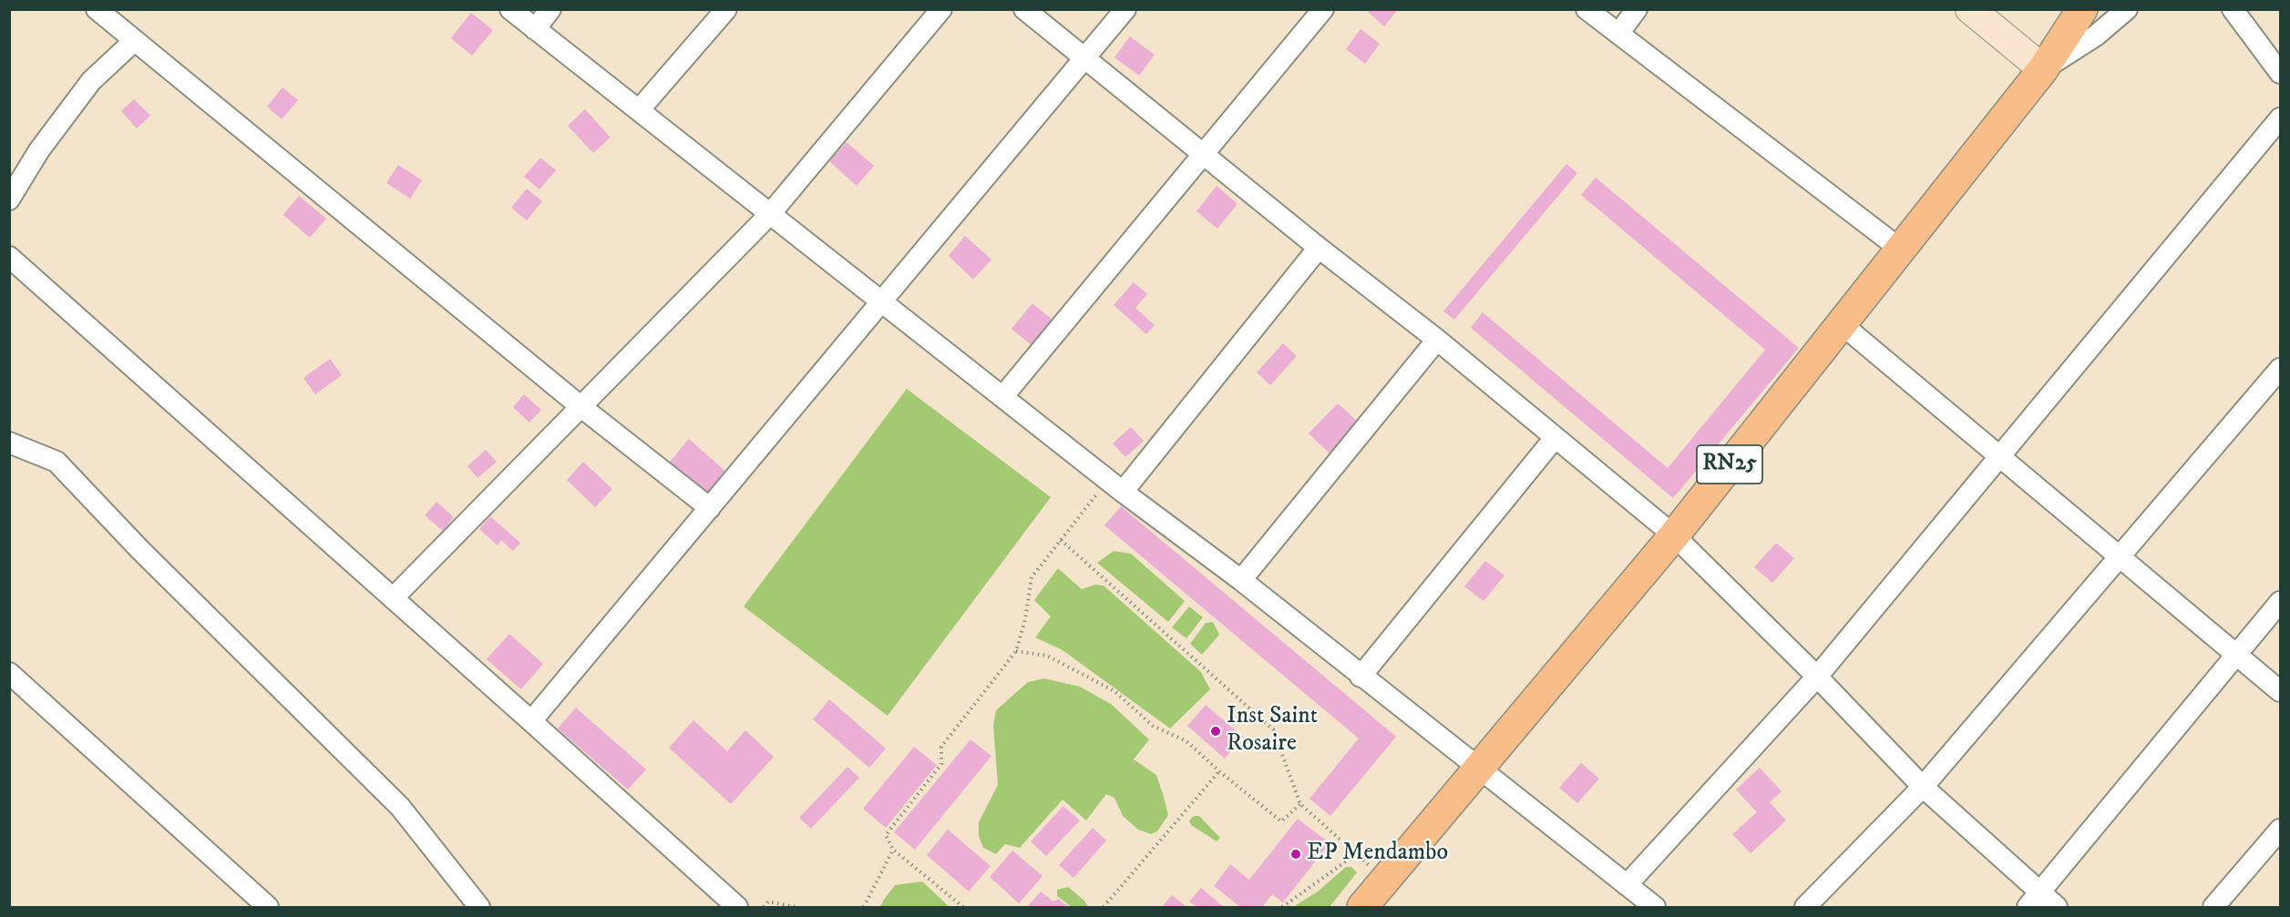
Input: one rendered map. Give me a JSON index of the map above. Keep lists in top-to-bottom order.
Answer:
{
  "streets": {
    "main road": ["RN25"]
  },
  "places": ["Inst Saint Rosaire", "EP Mendambo"]
}
